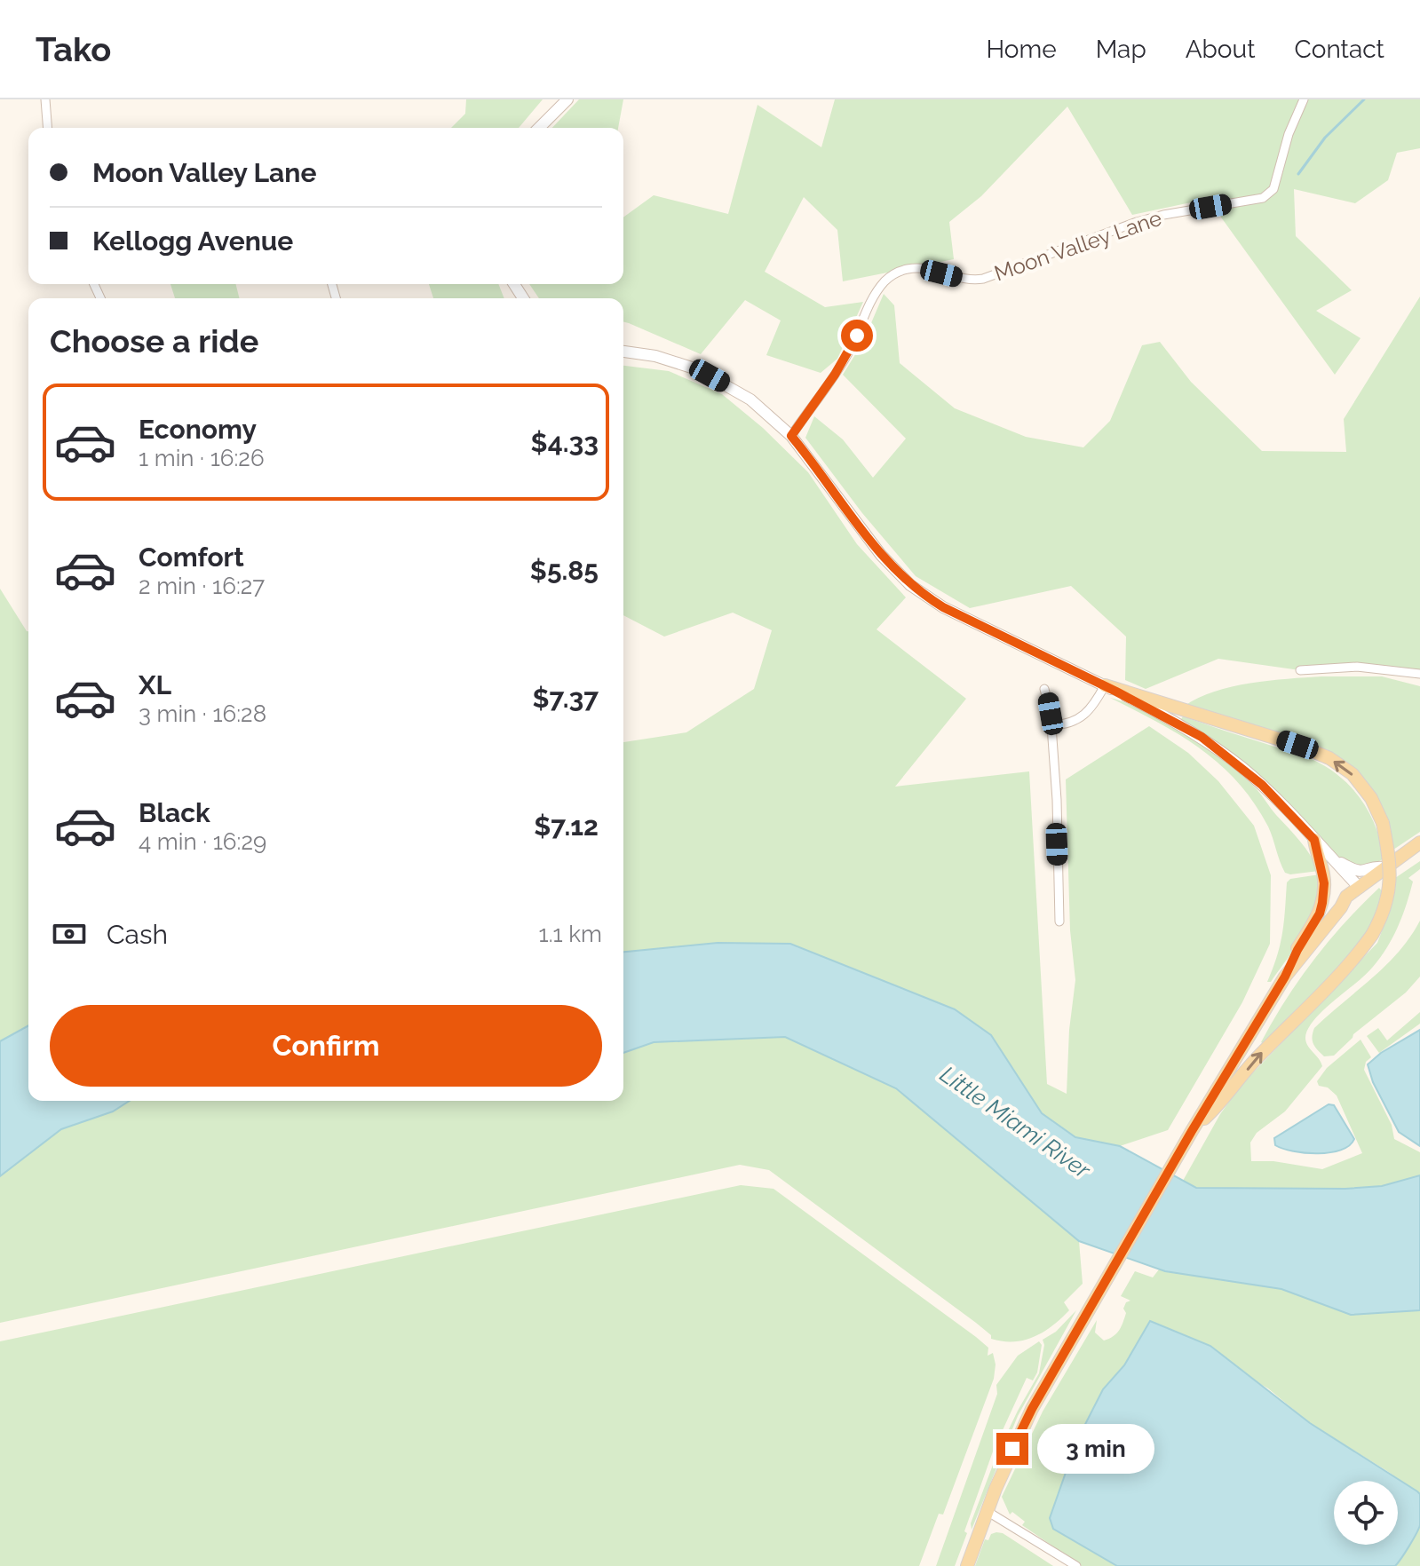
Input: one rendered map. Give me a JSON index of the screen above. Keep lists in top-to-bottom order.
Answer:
{
  "streets": {
    "street": ["Moon Valley Lane"]
  },
  "water": ["Little Miami River"],
  "page": {
    "header": "Tako",
    "nav": [
      "Home",
      "Map",
      "About",
      "Contact"
    ],
    "banner": ["Moon Valley Lane", "Kellogg Avenue"],
    "heading": "Choose a ride",
    "list": [
      {
        "name": "Economy",
        "note": "1 min · 16:26",
        "value": "$4.33"
      },
      {
        "name": "Comfort",
        "note": "2 min · 16:27",
        "value": "$5.85"
      },
      {
        "name": "XL",
        "note": "3 min · 16:28",
        "value": "$7.37"
      },
      {
        "name": "Black",
        "note": "4 min · 16:29",
        "value": "$7.12"
      }
    ],
    "pay": ["Cash", "1.1 km"],
    "buttons": "Confirm",
    "bubble": "3 min"
  }
}
